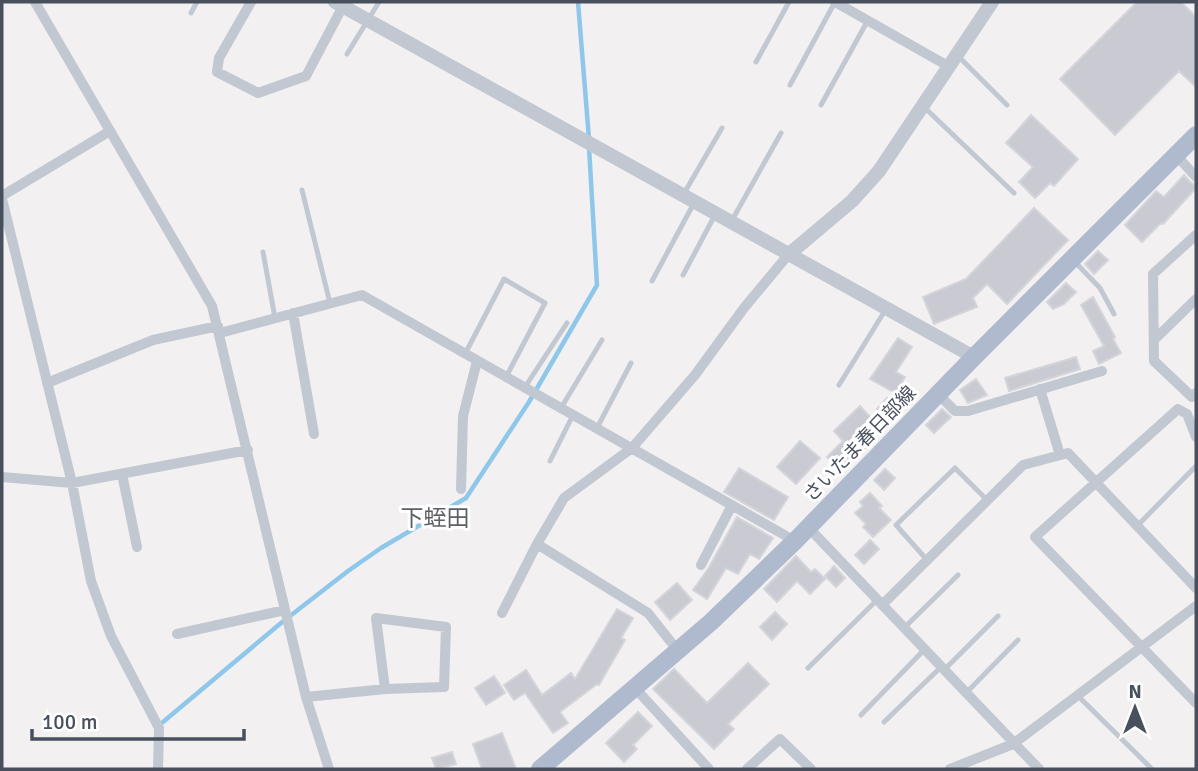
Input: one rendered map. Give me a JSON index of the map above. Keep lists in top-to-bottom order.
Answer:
{
  "streets": {
    "main road": ["さいたま春日部線"]
  },
  "districts": ["下蛭田"],
  "scale_bar": "100 m",
  "north": "top"
}
